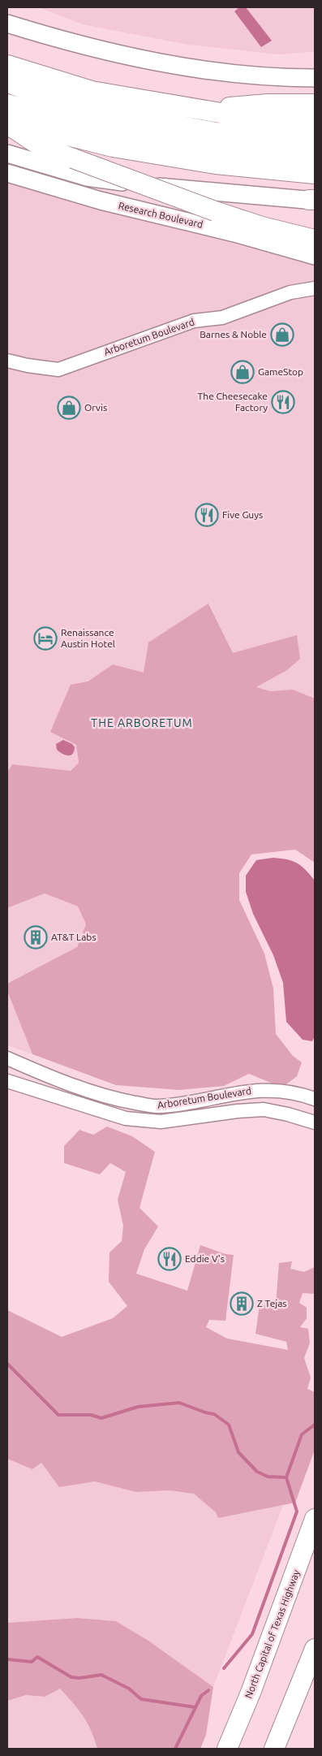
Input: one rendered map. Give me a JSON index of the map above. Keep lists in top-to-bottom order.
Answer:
{
  "streets": {
    "highway": ["North Capital of Texas Highway"],
    "main road": ["Research Boulevard"],
    "street": ["Arboretum Boulevard"]
  },
  "districts": ["THE ARBORETUM"],
  "places": {
    "shop": ["Barnes & Noble", "GameStop", "Orvis"],
    "restaurant": ["The Cheesecake Factory", "Five Guys", "Eddie V's"],
    "hotel": ["Renaissance Austin Hotel"],
    "building": ["AT&T Labs", "Z Tejas"]
  }
}
